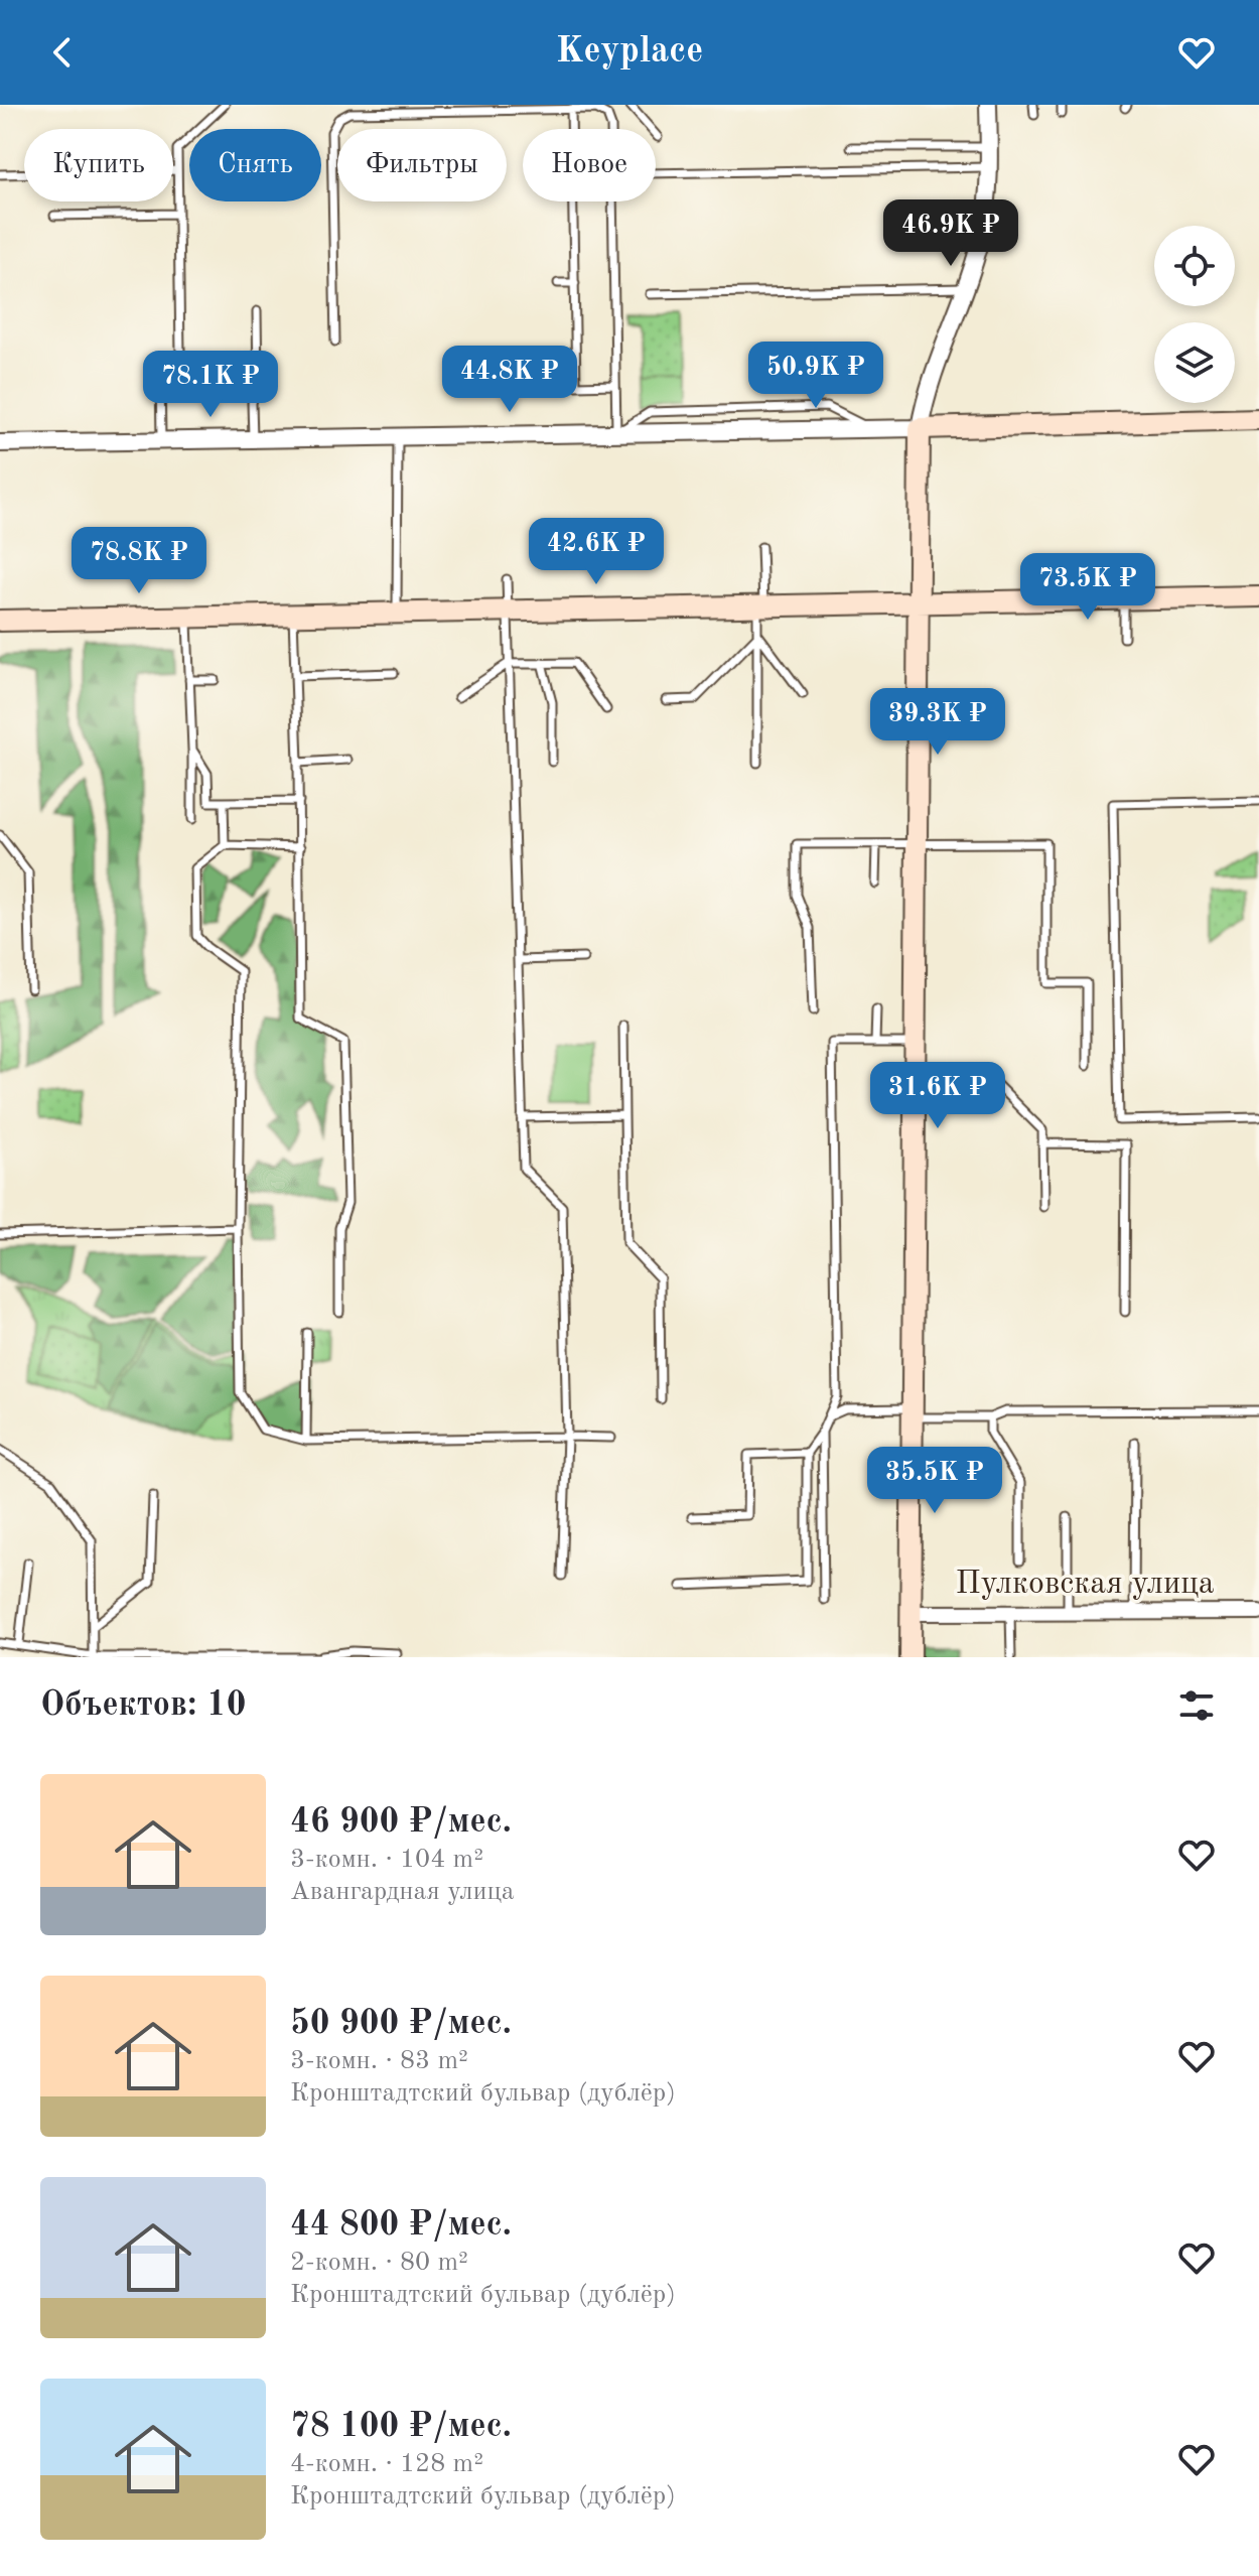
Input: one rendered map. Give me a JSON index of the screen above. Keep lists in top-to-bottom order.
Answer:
{
  "streets": {
    "street": ["Пулковская улица"]
  },
  "page": {
    "header": "Keyplace",
    "chip": [
      "Купить",
      "Снять",
      "Фильтры",
      "Новое"
    ],
    "price": [
      "46.9K ₽",
      "50.9K ₽",
      "44.8K ₽",
      "78.1K ₽",
      "42.6K ₽",
      "78.8K ₽",
      "73.5K ₽",
      "39.3K ₽",
      "31.6K ₽",
      "35.5K ₽"
    ],
    "heading": "Объектов: 10",
    "list": [
      {
        "name": "46 900 ₽/мес.",
        "note": "3-комн. · 104 m² · Авангардная улица"
      },
      {
        "name": "50 900 ₽/мес.",
        "note": "3-комн. · 83 m² · Кронштадтский бульвар (дублёр)"
      },
      {
        "name": "44 800 ₽/мес.",
        "note": "2-комн. · 80 m² · Кронштадтский бульвар (дублёр)"
      },
      {
        "name": "78 100 ₽/мес.",
        "note": "4-комн. · 128 m² · Кронштадтский бульвар (дублёр)"
      }
    ]
  }
}
